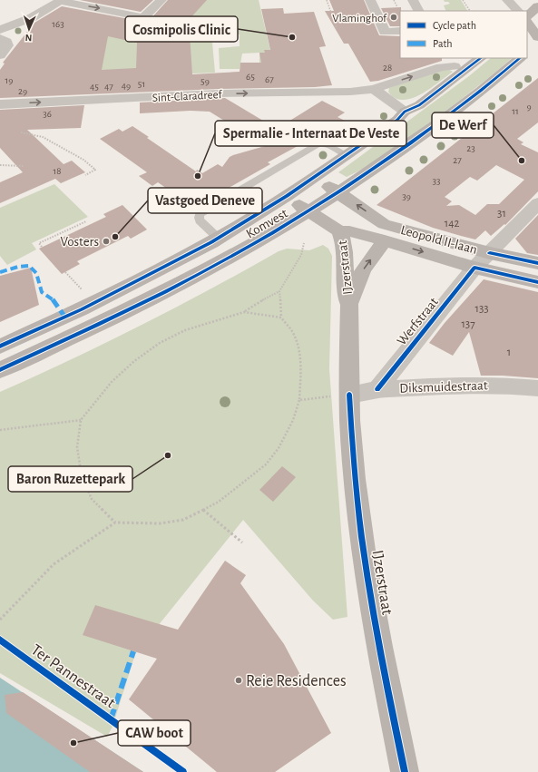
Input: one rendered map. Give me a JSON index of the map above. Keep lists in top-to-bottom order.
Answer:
{
  "streets": {
    "main road": ["Komvest", "Leopold II-laan", "IJzerstraat"],
    "street": ["Sint-Claradreef", "Werfstraat", "Diksmuidestraat"],
    "cycle path": ["Ter Pannestraat"]
  },
  "crossings": [
    ["Sint-Claradreef", "Komvest"],
    ["Komvest", "Leopold II-laan"],
    ["Leopold II-laan", "IJzerstraat"],
    ["Leopold II-laan", "Werfstraat"],
    ["IJzerstraat", "Diksmuidestraat"],
    ["Werfstraat", "Diksmuidestraat"]
  ],
  "places": [
    "Vlaminghof",
    "Cosmipolis Clinic",
    "De Werf",
    "Spermalie - Internaat De Veste",
    "Vastgoed Deneve",
    "Vosters",
    "Baron Ruzettepark",
    "Reie Residences",
    "CAW boot"
  ],
  "house_numbers": [
    "163",
    "28",
    "65",
    "67",
    "19",
    "59",
    "51",
    "49",
    "45",
    "47",
    "29",
    "9",
    "11",
    "36",
    "23",
    "27",
    "18",
    "33",
    "39",
    "31",
    "142",
    "133",
    "137",
    "1"
  ],
  "legend": ["Cycle path", "Path"],
  "north": "bottom"
}
